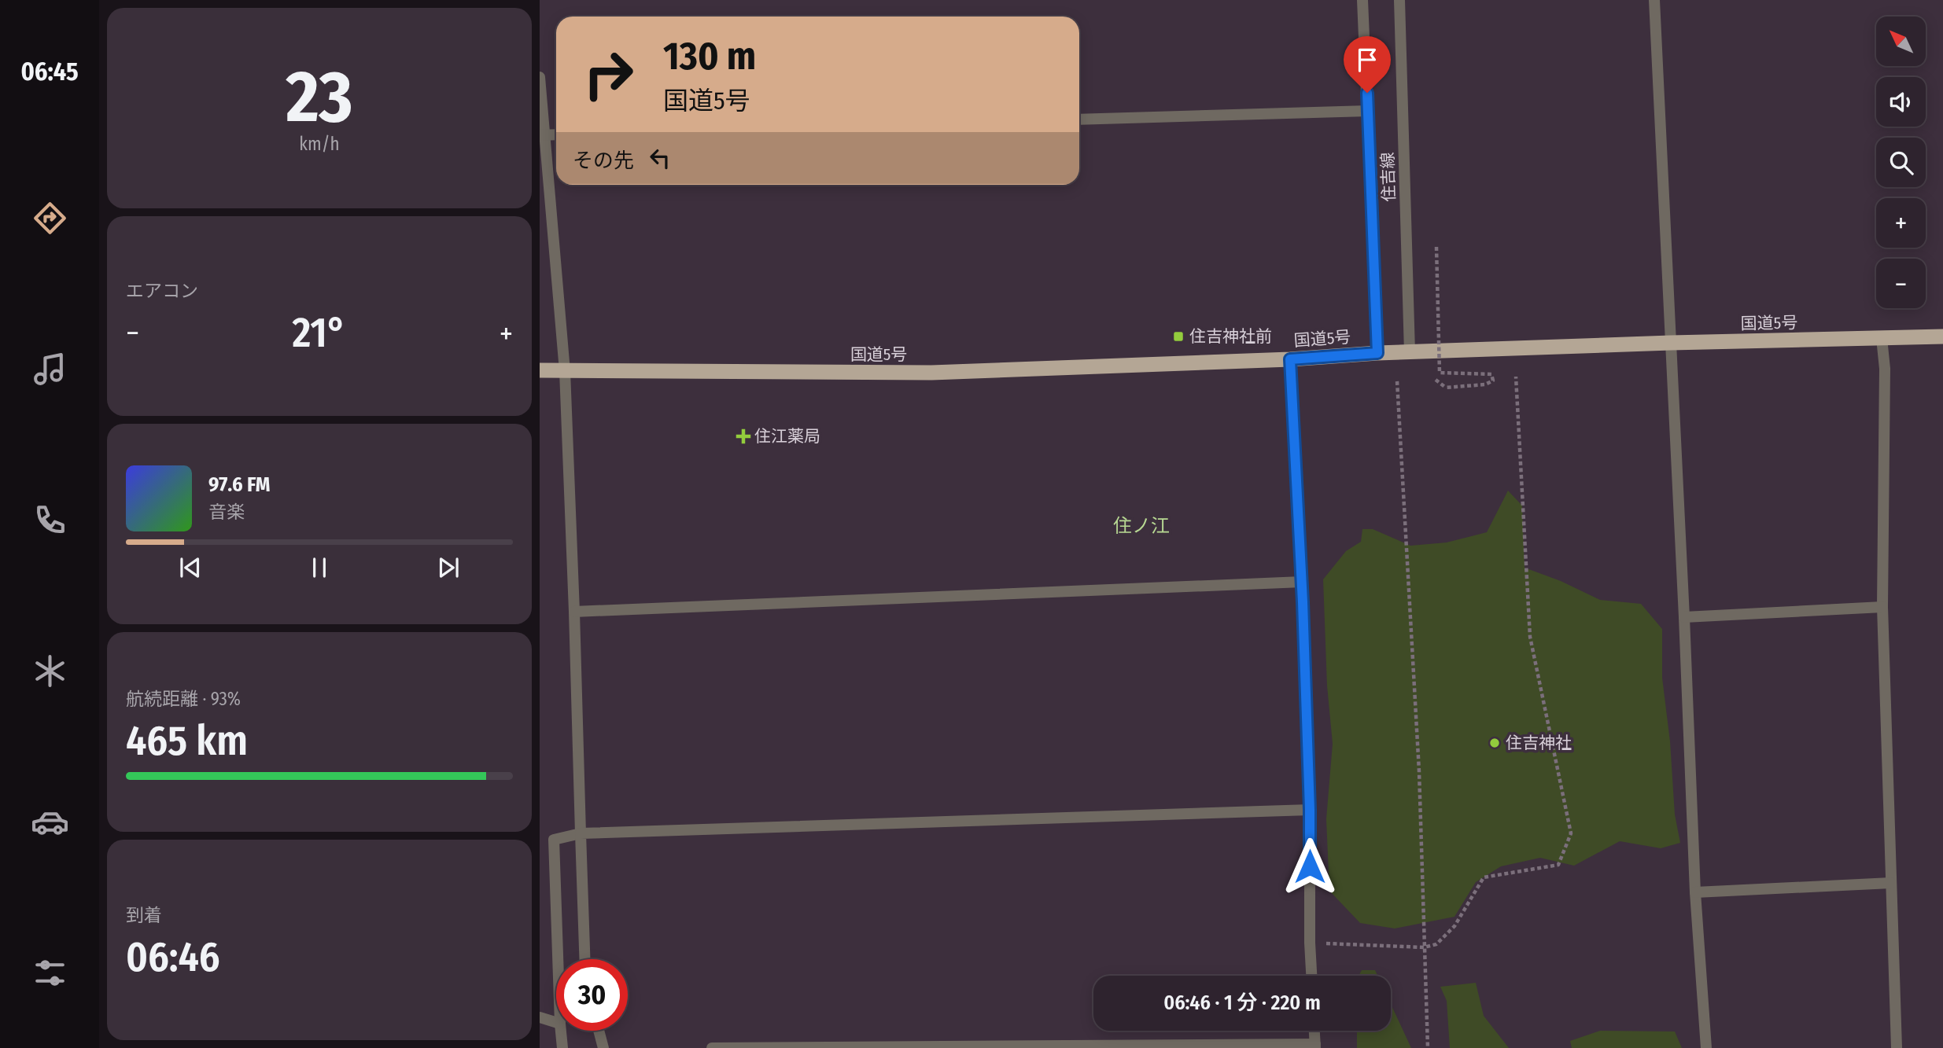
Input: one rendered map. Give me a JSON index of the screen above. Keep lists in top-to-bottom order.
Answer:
{
  "streets": {
    "highway": ["国道5号"],
    "street": ["住吉線"]
  },
  "crossings": [
    ["住吉線", "国道5号"]
  ],
  "districts": ["住ノ江"],
  "places": {
    "transit": ["住吉神社前"],
    "health": ["住江薬局"],
    "other": ["住吉神社"]
  },
  "north": "top left",
  "page": {
    "tabs": "06:45",
    "tile": [
      ["23", "km/h"],
      "エアコン",
      ["航続距離 · 93%", "465 km"],
      ["到着", "06:46"]
    ],
    "map_buttons": ["+", "−"],
    "turn": ["130 m", "国道5号"],
    "then": "その先",
    "heat": ["−", "21°", "+"],
    "song": ["97.6 FM", "音楽"],
    "limit": "30",
    "trip": "06:46 · 1 分 · 220 m"
  }
}
